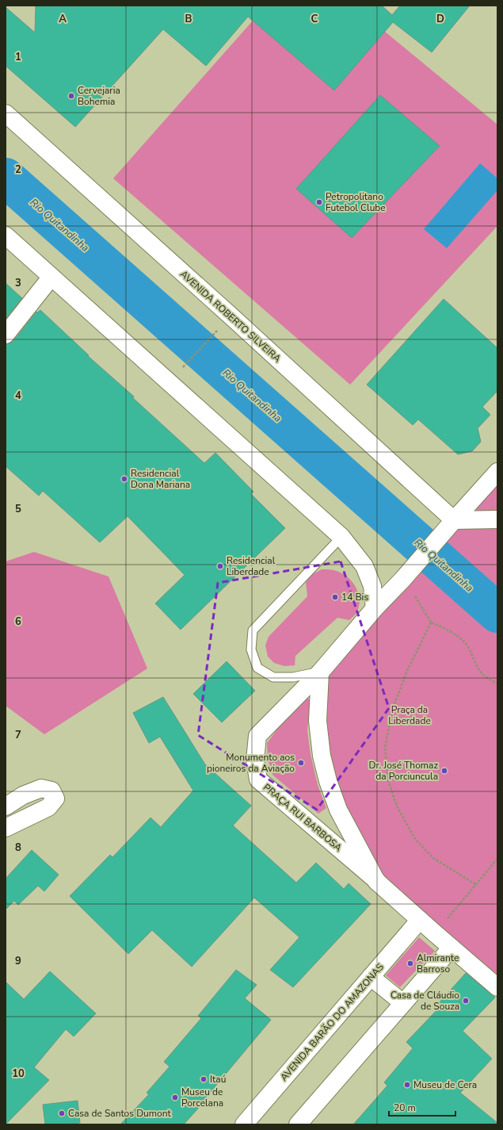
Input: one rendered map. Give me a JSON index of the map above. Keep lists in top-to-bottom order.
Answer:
{
  "streets": {
    "main road": ["AVENIDA ROBERTO SILVEIRA", "PRAÇA RUI BARBOSA", "AVENIDA BARÃO DO AMAZONAS"]
  },
  "water": ["Rio Quitandinha"],
  "parks": ["Praça da Liberdade"],
  "places": [
    "Cervejaria Bohemia",
    "Petropolitano Futebol Clube",
    "Residencial Dona Mariana",
    "Residencial Liberdade",
    "14 Bis",
    "Monumento aos pioneiros da Aviação",
    "Dr. José Thomaz da Porciuncula",
    "Almirante Barroso",
    "Casa de Cláudio de Souza",
    "Itaú",
    "Museu de Cera",
    "Museu de Porcelana",
    "Casa de Santos Dumont"
  ],
  "scale_bar": "20 m",
  "grid": {
    "columns": [
      "A",
      "B",
      "C",
      "D"
    ],
    "rows": [
      "1",
      "2",
      "3",
      "4",
      "5",
      "6",
      "7",
      "8",
      "9",
      "10"
    ]
  }
}
